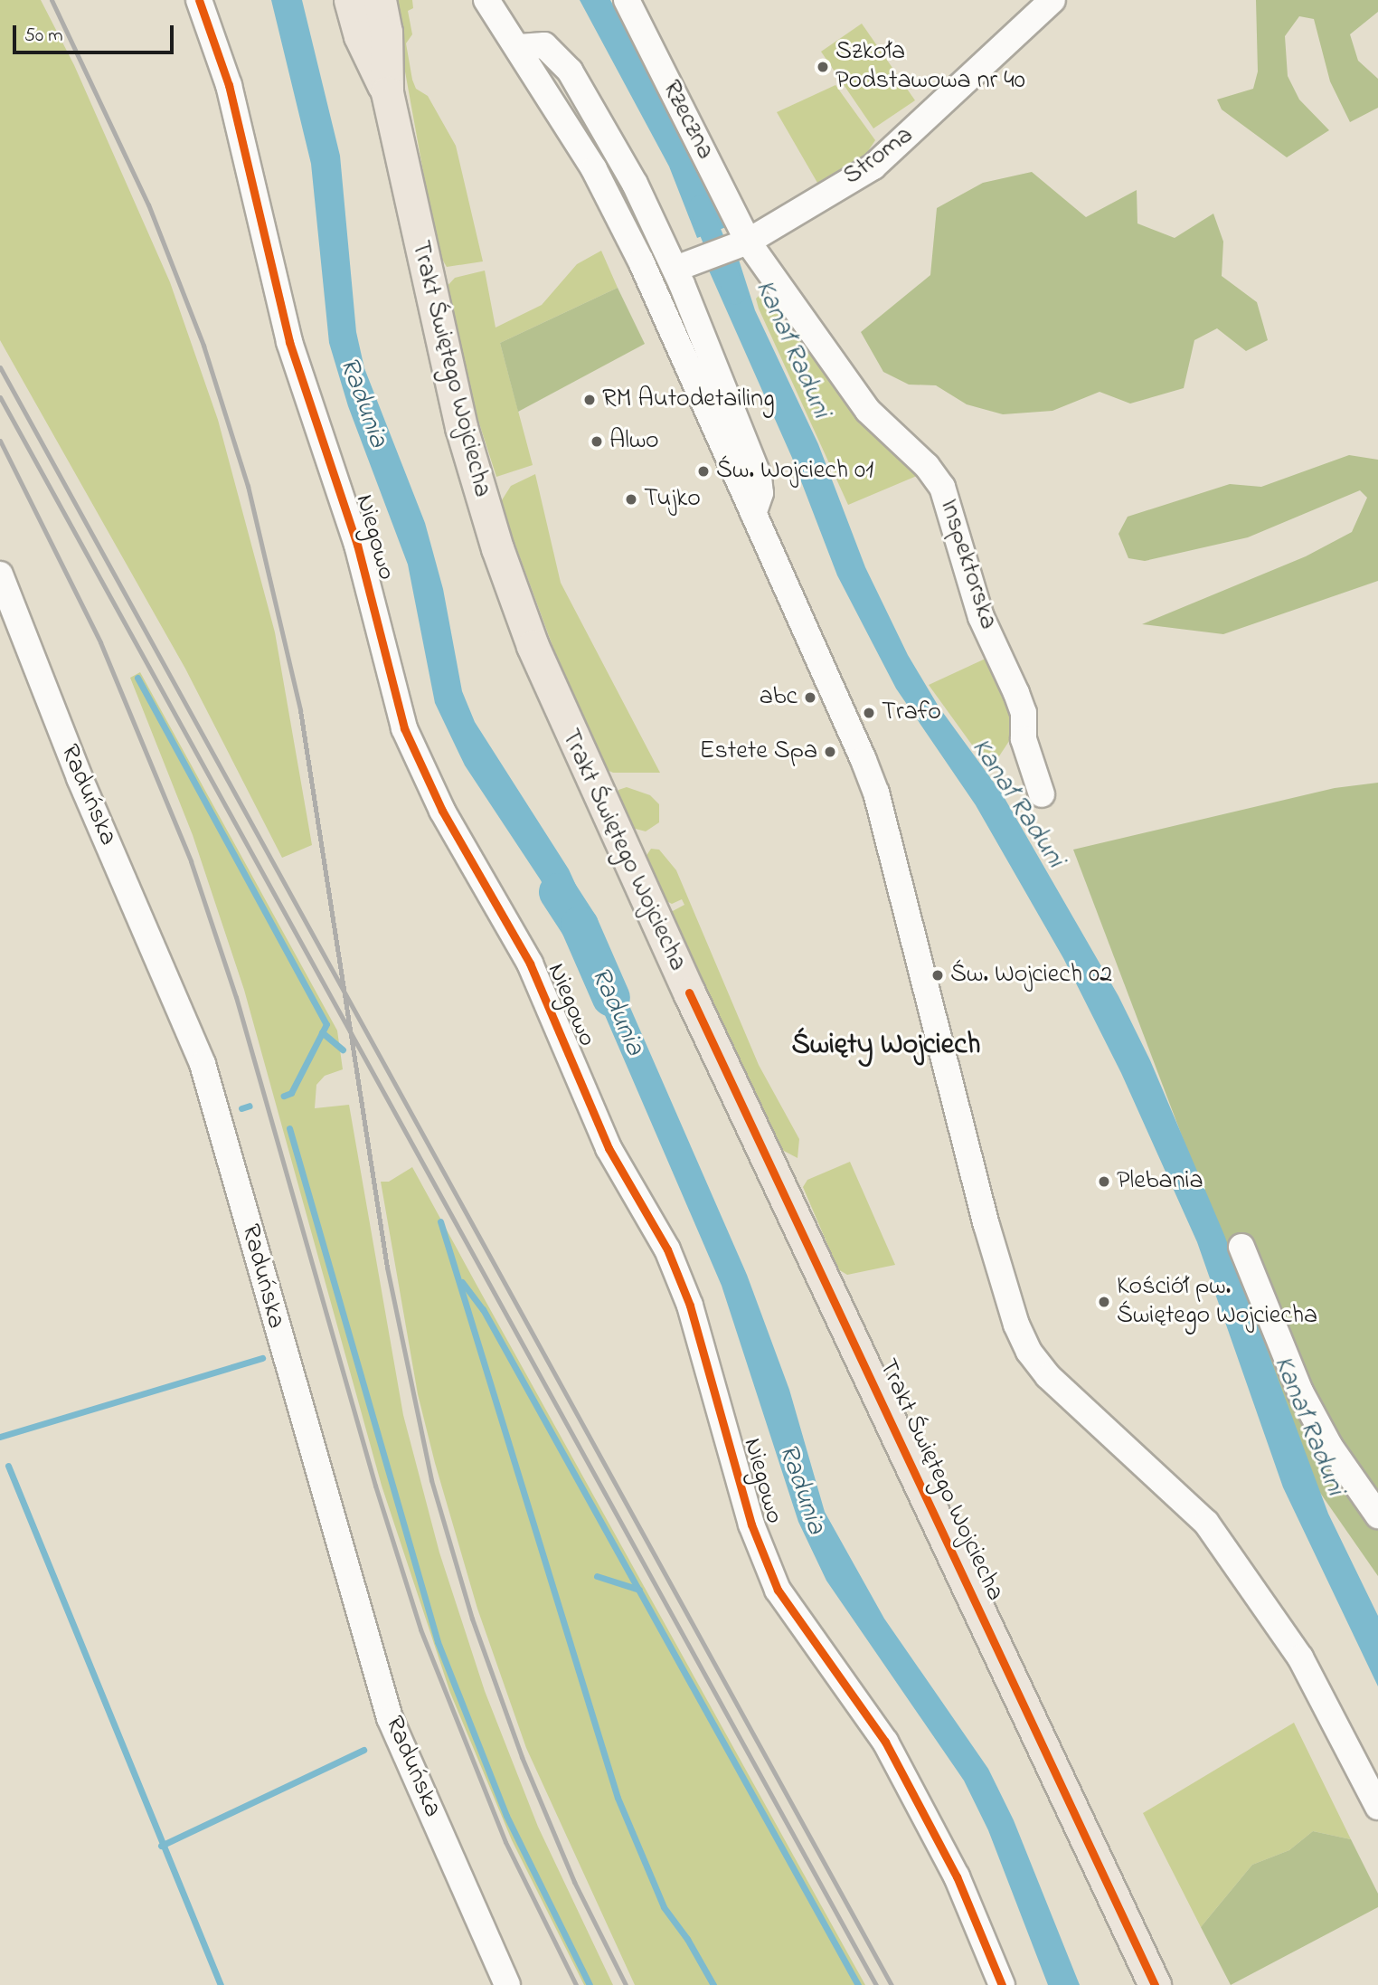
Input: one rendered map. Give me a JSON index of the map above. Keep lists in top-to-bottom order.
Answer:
{
  "streets": {
    "main road": ["Trakt Świętego Wojciecha"],
    "street": [
      "Rzeczna",
      "Stroma",
      "Niegowo",
      "Inspektorska",
      "Raduńska"
    ]
  },
  "crossings": [
    ["Rzeczna", "Stroma"],
    ["Rzeczna", "Inspektorska"],
    ["Stroma", "Inspektorska"]
  ],
  "districts": ["Święty Wojciech"],
  "water": ["Kanał Raduni", "Radunia"],
  "places": [
    "Szkoła Podstawowa nr 40",
    "RM Autodetailing",
    "Alwo",
    "Św. Wojciech 01",
    "Tujko",
    "abc",
    "Trafo",
    "Estete Spa",
    "Św. Wojciech 02",
    "Plebania",
    "Kościół pw. Świętego Wojciecha"
  ],
  "scale_bar": "50 m"
}
